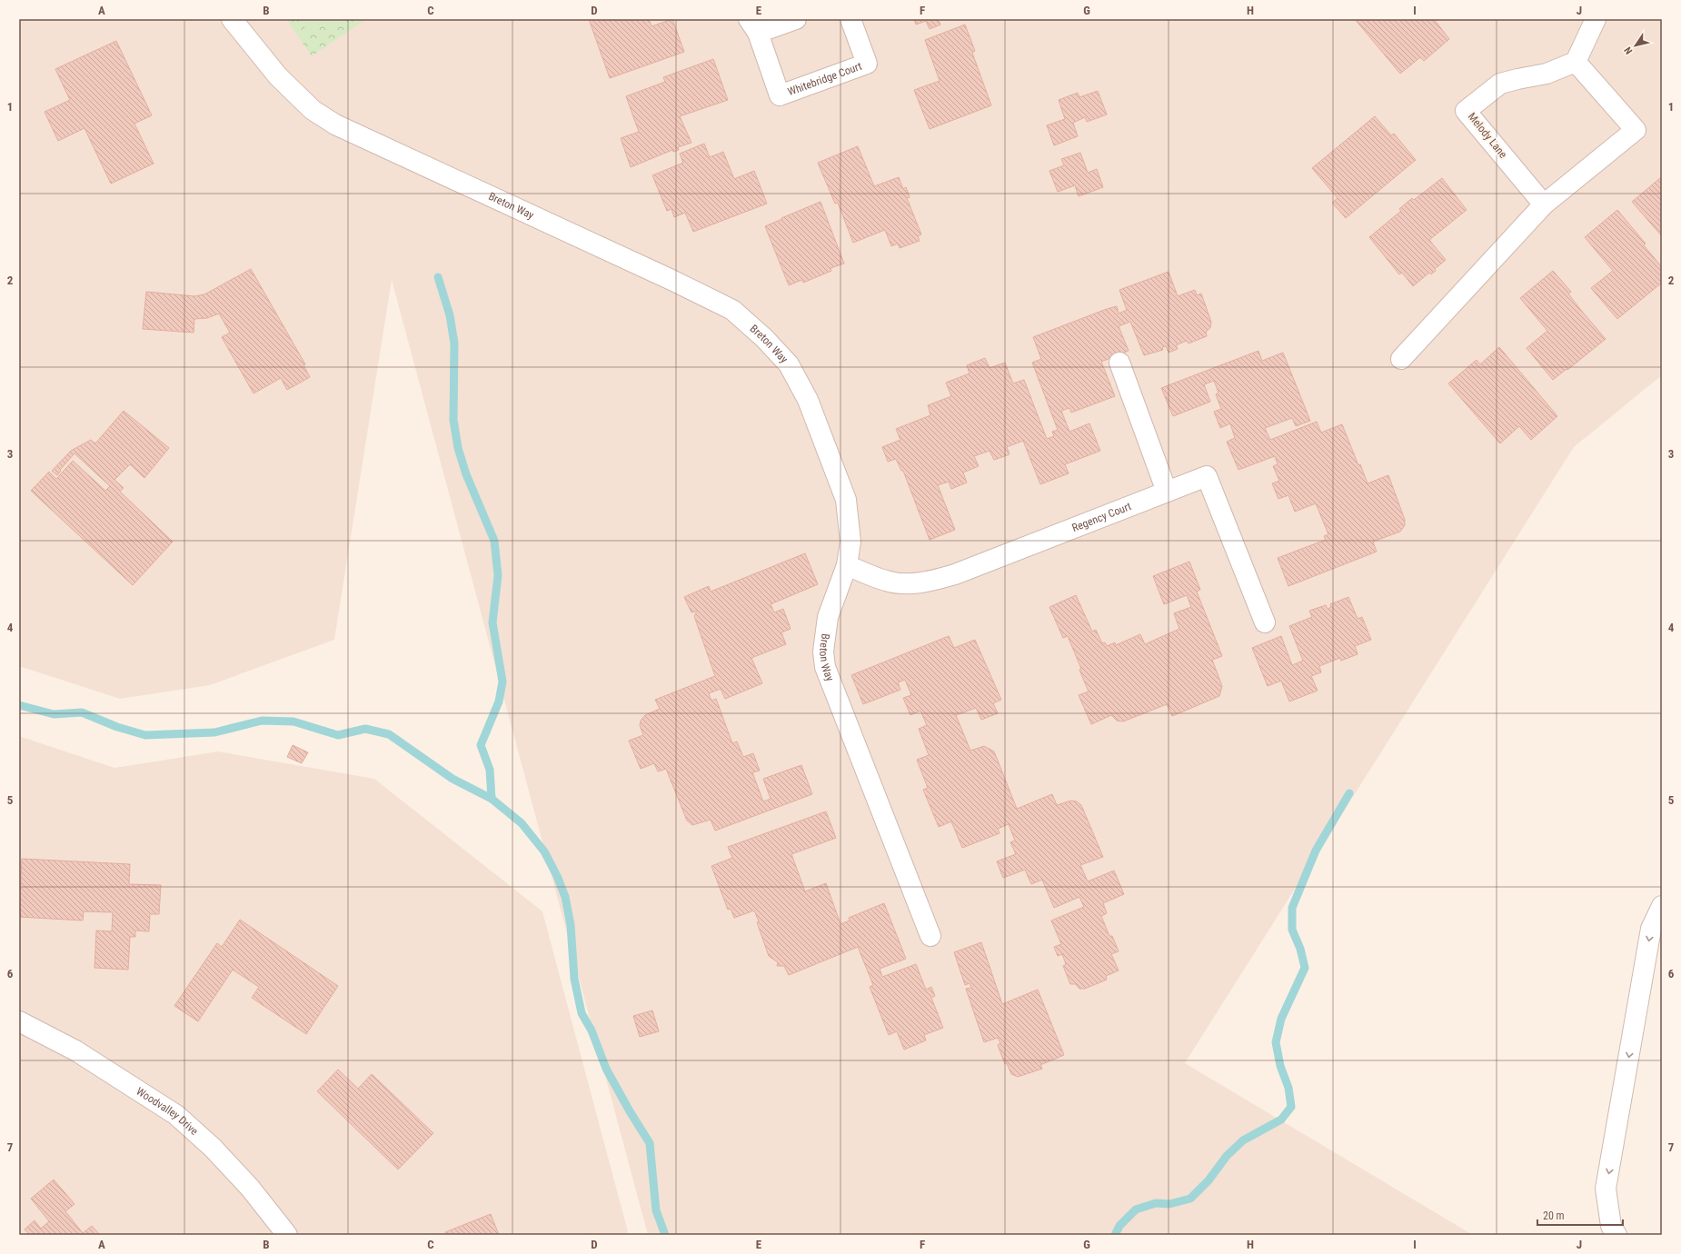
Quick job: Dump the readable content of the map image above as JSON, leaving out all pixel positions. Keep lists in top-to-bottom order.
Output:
{
  "streets": {
    "street": [
      "Whitebridge Court",
      "Melody Lane",
      "Breton Way",
      "Regency Court",
      "Woodvalley Drive"
    ]
  },
  "crossings": [
    ["Breton Way", "Regency Court"]
  ],
  "scale_bar": "20 m",
  "north": "bottom left",
  "grid": {
    "columns": [
      "A",
      "B",
      "C",
      "D",
      "E",
      "F",
      "G",
      "H",
      "I",
      "J"
    ],
    "rows": [
      "1",
      "2",
      "3",
      "4",
      "5",
      "6",
      "7"
    ]
  }
}
